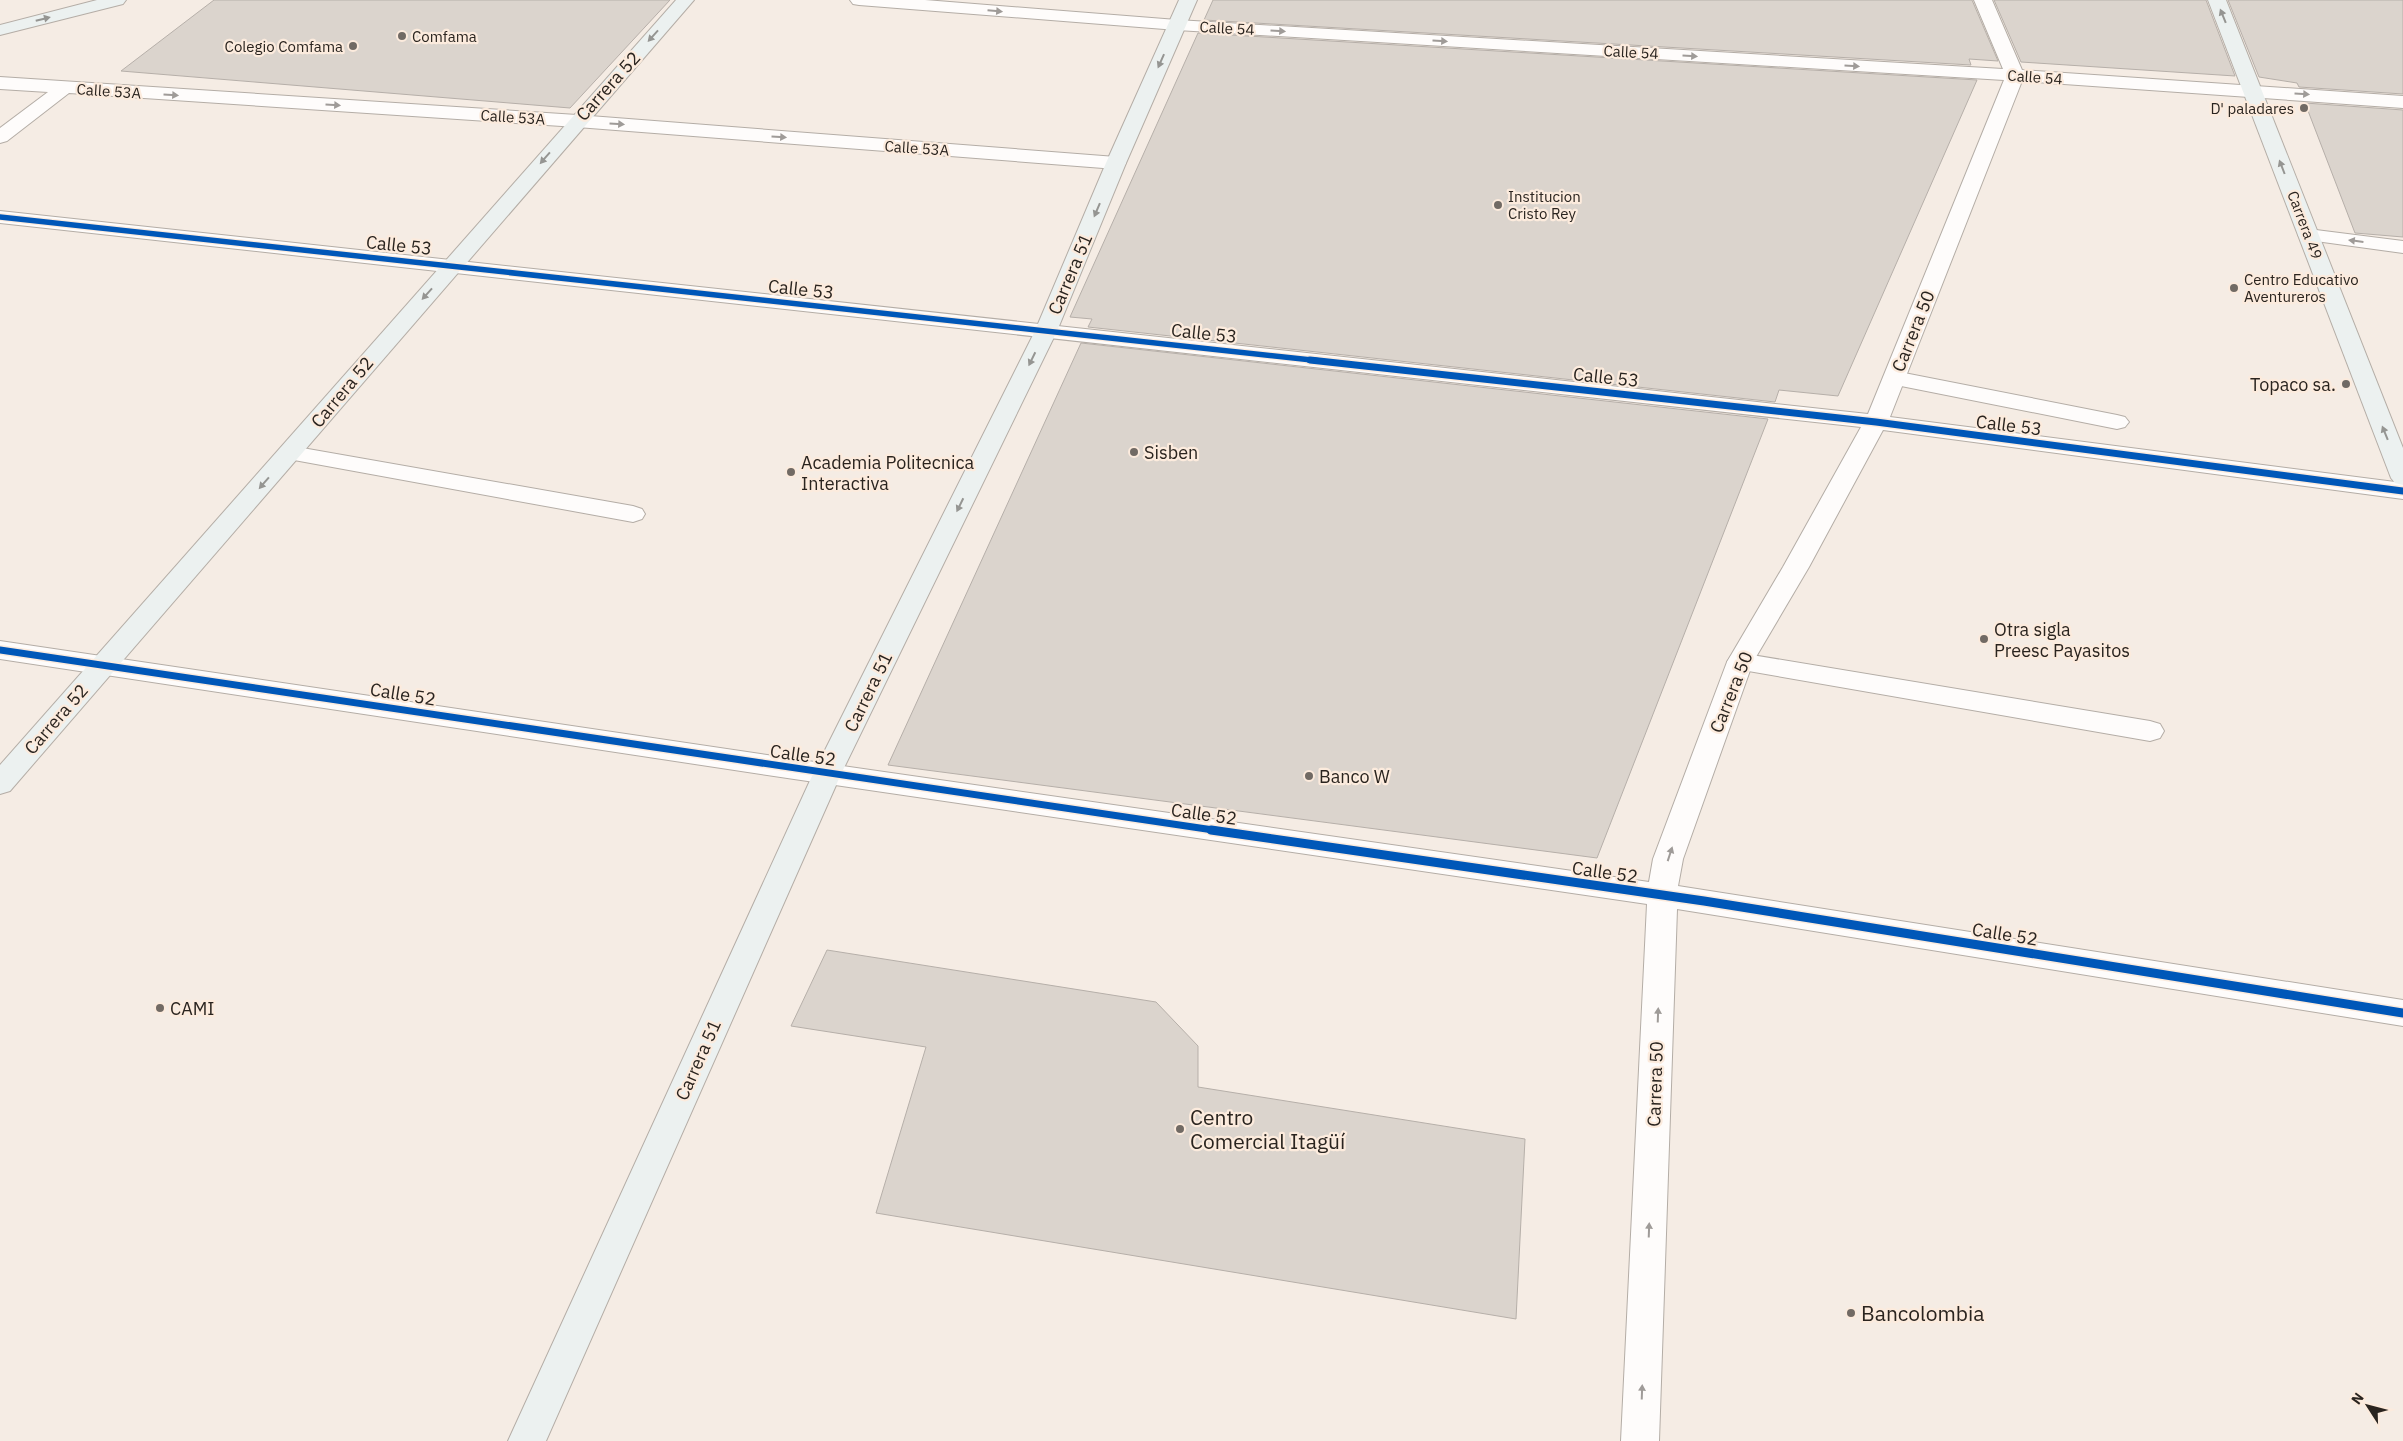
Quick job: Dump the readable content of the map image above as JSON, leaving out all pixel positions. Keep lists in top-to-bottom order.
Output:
{
  "streets": {
    "main road": ["Carrera 52", "Carrera 49", "Carrera 51"],
    "street": [
      "Calle 54",
      "Calle 53A",
      "Calle 53",
      "Carrera 50",
      "Calle 52"
    ]
  },
  "crossings": [
    ["Calle 54", "Carrera 49"],
    ["Calle 54", "Carrera 51"],
    ["Calle 54", "Carrera 50"],
    ["Carrera 52", "Calle 53A"],
    ["Carrera 52", "Calle 53"],
    ["Carrera 52", "Calle 52"],
    ["Calle 53A", "Carrera 51"],
    ["Calle 53", "Carrera 51"],
    ["Calle 53", "Carrera 50"],
    ["Carrera 51", "Calle 52"],
    ["Carrera 50", "Calle 52"]
  ],
  "one_way": [
    "Calle 54",
    "Carrera 52",
    "Calle 53A",
    "Carrera 49",
    "Carrera 51",
    "Carrera 50"
  ],
  "places": [
    "Comfama",
    "Colegio Comfama",
    "D' paladares",
    "Institucion Cristo Rey",
    "Centro Educativo Aventureros",
    "Topaco sa.",
    "Sisben",
    "Academia Politecnica Interactiva",
    "Otra sigla Preesc Payasitos",
    "Banco W",
    "CAMI",
    "Centro Comercial Itagüí",
    "Bancolombia"
  ],
  "north": "top left"
}
